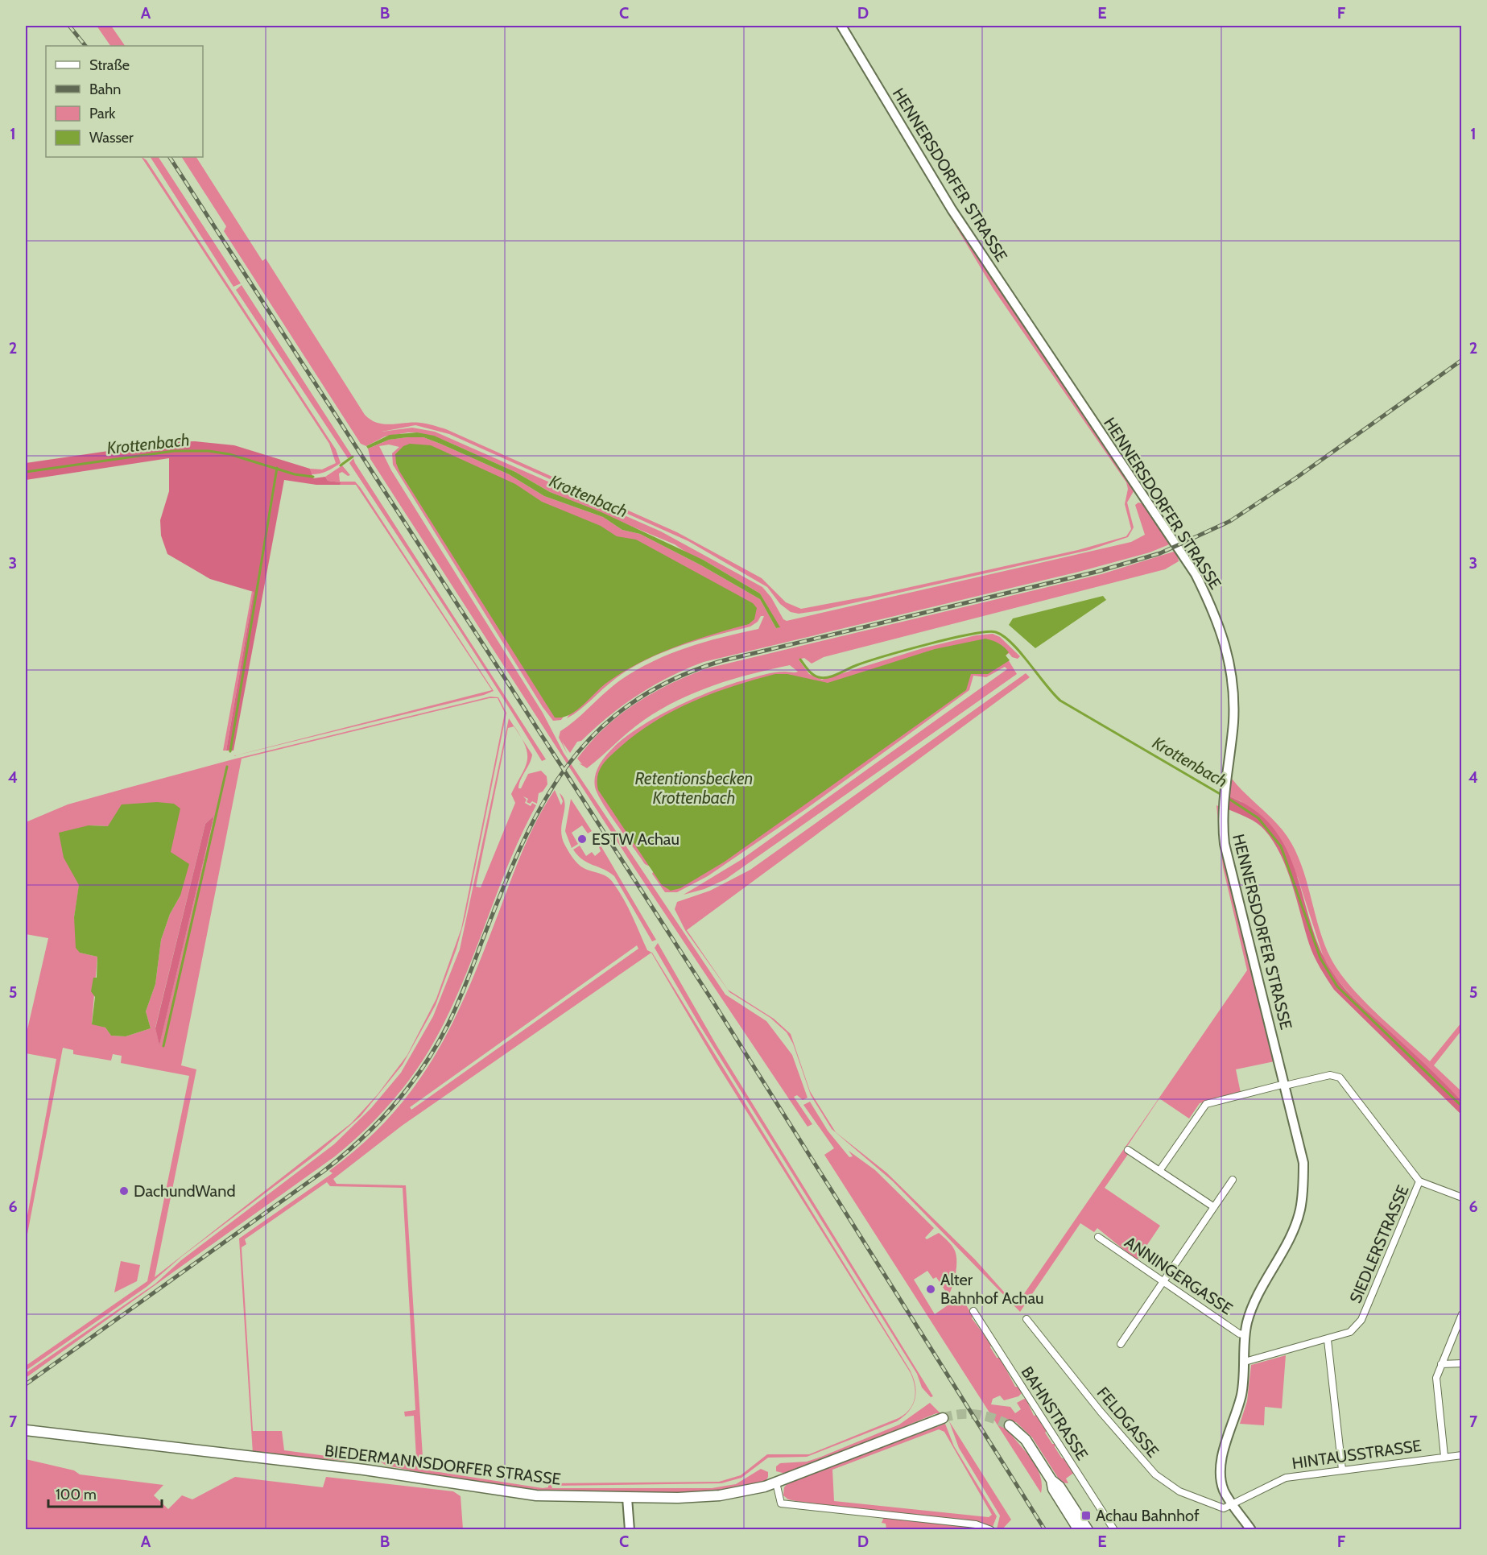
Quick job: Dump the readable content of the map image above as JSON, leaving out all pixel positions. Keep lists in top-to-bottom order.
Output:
{
  "streets": {
    "main road": ["BIEDERMANNSDORFER STRASSE"],
    "street": [
      "HENNERSDORFER STRASSE",
      "SIEDLERSTRASSE",
      "ANNINGERGASSE",
      "BAHNSTRASSE",
      "FELDGASSE",
      "HINTAUSSTRASSE"
    ]
  },
  "crossings": [
    ["HENNERSDORFER STRASSE", "SIEDLERSTRASSE"],
    ["HENNERSDORFER STRASSE", "ANNINGERGASSE"],
    ["HENNERSDORFER STRASSE", "FELDGASSE"],
    ["HENNERSDORFER STRASSE", "HINTAUSSTRASSE"],
    ["FELDGASSE", "HINTAUSSTRASSE"]
  ],
  "water": ["Krottenbach", "Retentionsbecken Krottenbach"],
  "places": {
    "other": ["ESTW Achau", "DachundWand", "Alter Bahnhof Achau"],
    "transit": ["Achau Bahnhof"]
  },
  "legend": [
    "Straße",
    "Bahn",
    "Park",
    "Wasser"
  ],
  "scale_bar": "100 m",
  "grid": {
    "columns": [
      "A",
      "B",
      "C",
      "D",
      "E",
      "F"
    ],
    "rows": [
      "1",
      "2",
      "3",
      "4",
      "5",
      "6",
      "7"
    ]
  }
}
